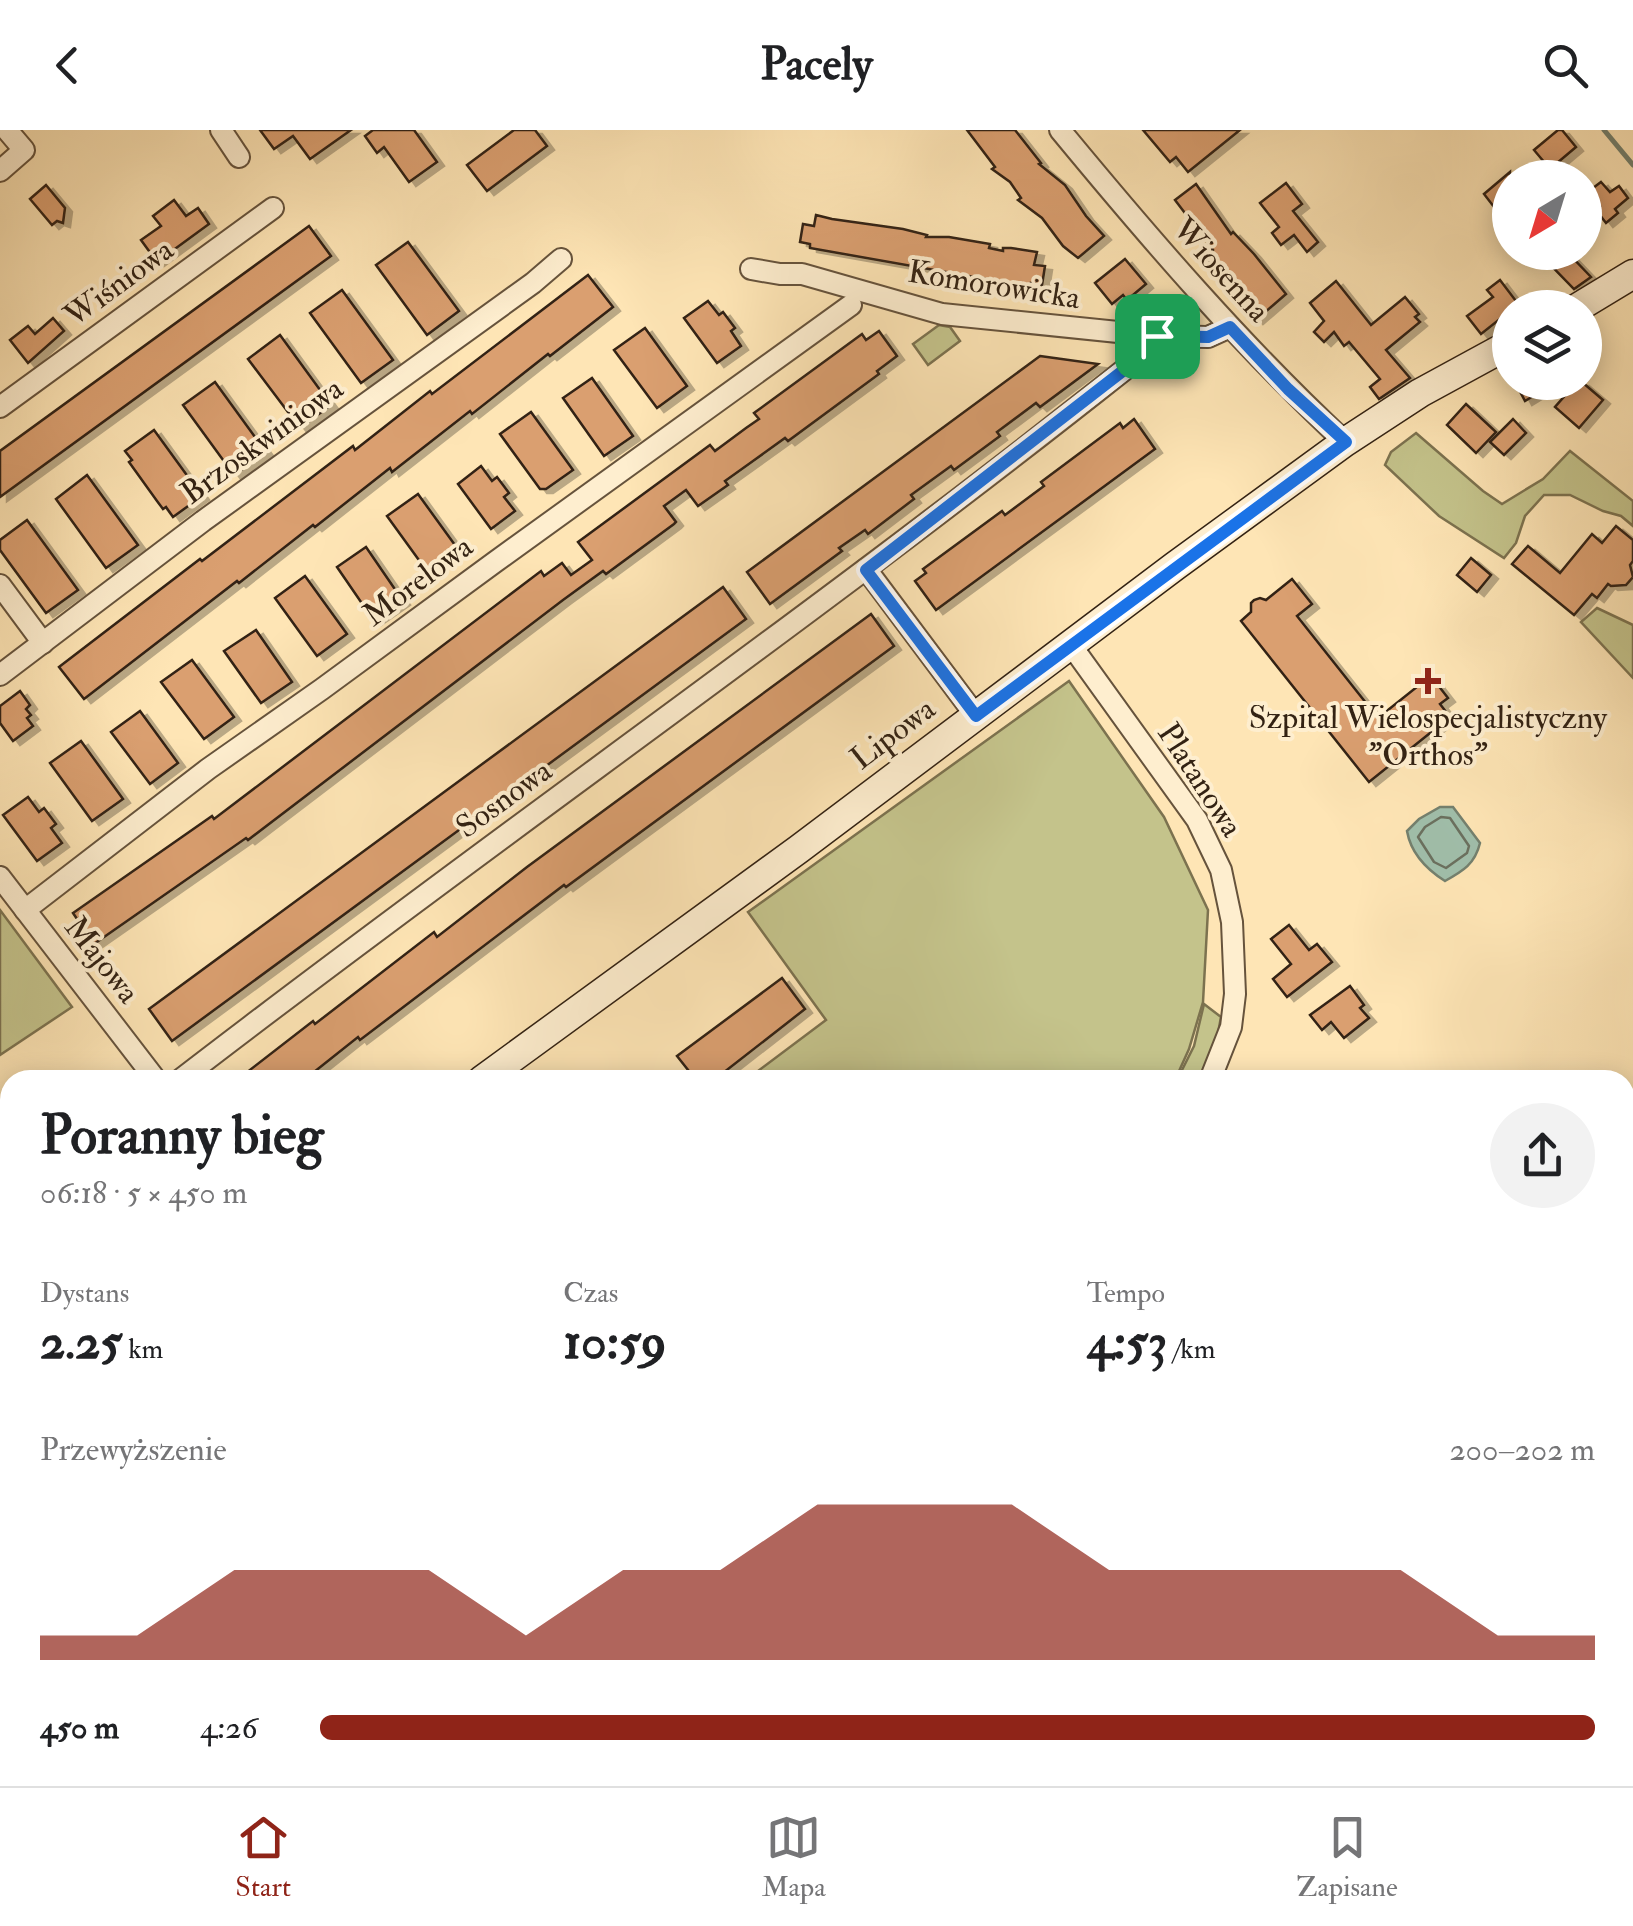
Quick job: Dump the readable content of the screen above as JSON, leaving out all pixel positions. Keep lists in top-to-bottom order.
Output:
{
  "streets": {
    "street": [
      "Wiosenna",
      "Wiśniowa",
      "Komorowicka",
      "Brzoskwiniowa",
      "Morelowa",
      "Lipowa",
      "Platanowa",
      "Sosnowa",
      "Majowa"
    ]
  },
  "crossings": [
    ["Wiosenna", "Komorowicka"],
    ["Wiosenna", "Lipowa"],
    ["Komorowicka", "Sosnowa"],
    ["Morelowa", "Majowa"],
    ["Lipowa", "Platanowa"]
  ],
  "places": {
    "health": ["Szpital Wielospecjalistyczny \"Orthos\""]
  },
  "north": "bottom left",
  "page": {
    "header": "Pacely",
    "heading": ["Poranny bieg", "06:18 · 5 × 450 m"],
    "stats": [
      ["Dystans", "2.25 km"],
      ["Czas", "10:59"],
      ["Tempo", "4:53 /km"]
    ],
    "chart": ["Przewyższenie", "200–202 m"],
    "list": [
      {
        "name": "450 m",
        "note": "4:26"
      }
    ],
    "tabs": ["Start", "Mapa", "Zapisane"]
  }
}
